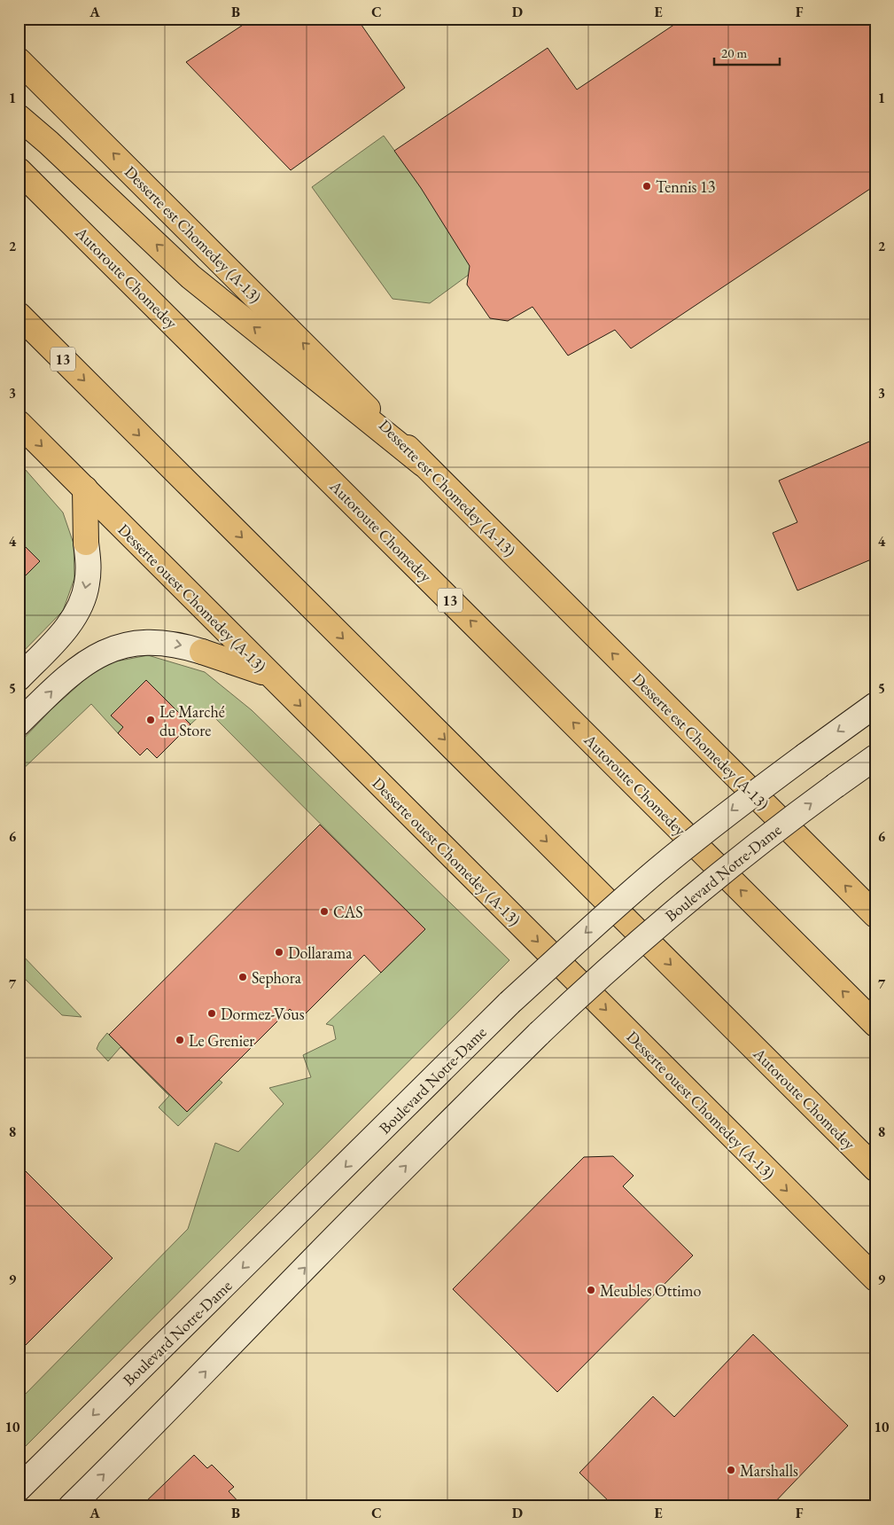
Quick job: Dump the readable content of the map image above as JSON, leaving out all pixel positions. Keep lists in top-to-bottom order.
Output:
{
  "streets": {
    "main road": [
      "Desserte est Chomedey (A-13)",
      "Autoroute Chomedey",
      "13",
      "Desserte ouest Chomedey (A-13)"
    ],
    "street": ["Boulevard Notre-Dame"]
  },
  "one_way": ["Desserte ouest Chomedey (A-13)"],
  "places": [
    "Tennis 13",
    "Le Marché du Store",
    "CAS",
    "Dollarama",
    "Sephora",
    "Dormez-Vous",
    "Le Grenier",
    "Meubles Ottimo",
    "Marshalls"
  ],
  "scale_bar": "20 m",
  "grid": {
    "columns": [
      "A",
      "B",
      "C",
      "D",
      "E",
      "F"
    ],
    "rows": [
      "1",
      "2",
      "3",
      "4",
      "5",
      "6",
      "7",
      "8",
      "9",
      "10"
    ]
  }
}
